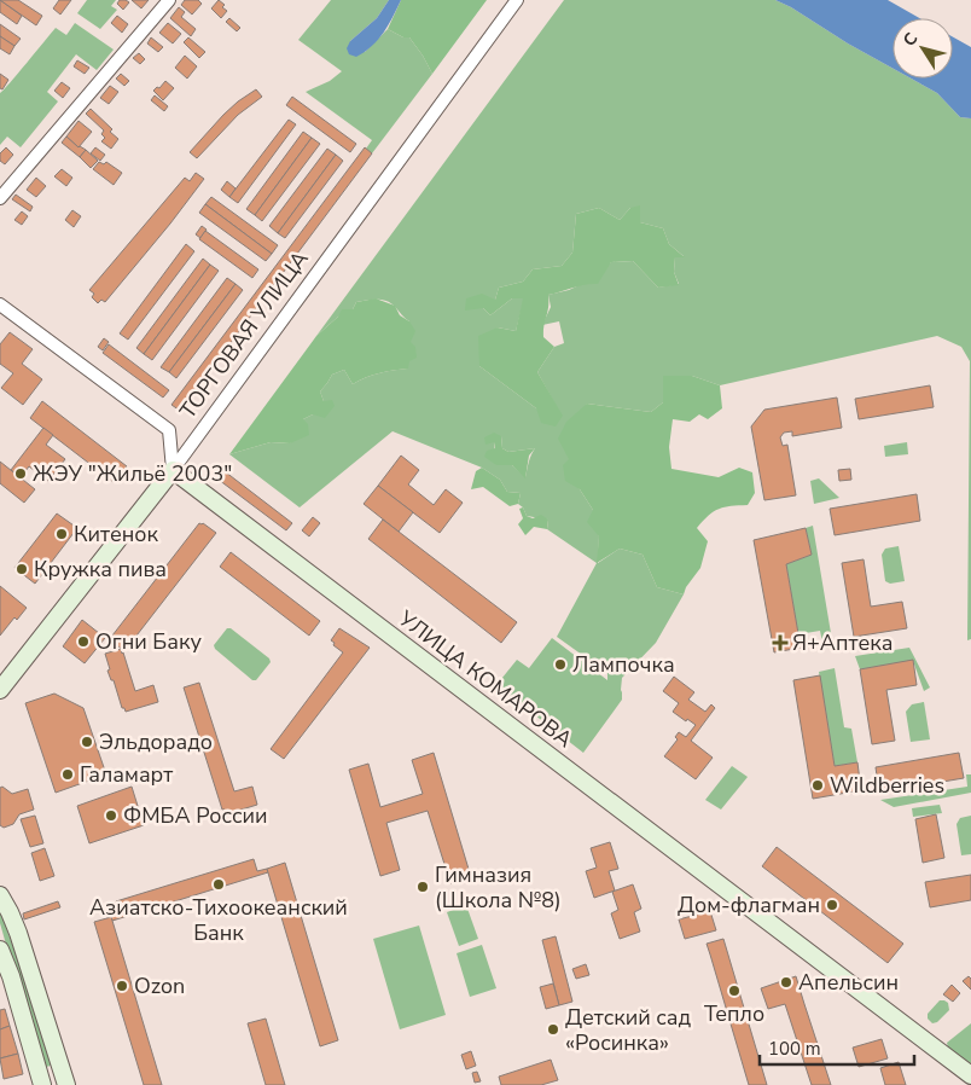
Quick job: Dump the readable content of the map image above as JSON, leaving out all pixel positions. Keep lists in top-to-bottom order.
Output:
{
  "streets": {
    "street": ["ТОРГОВАЯ УЛИЦА", "УЛИЦА КОМАРОВА"]
  },
  "crossings": [
    ["ТОРГОВАЯ УЛИЦА", "УЛИЦА КОМАРОВА"]
  ],
  "places": {
    "other": [
      "ЖЭУ \"Жильё 2003\"",
      "Китенок",
      "Кружка пива",
      "Огни Баку",
      "Лампочка",
      "Эльдорадо",
      "Галамарт",
      "Wildberries",
      "ФМБА России",
      "Азиатско-Тихоокеанский Банк",
      "Гимназия (Школа №8)",
      "Дом-флагман",
      "Апельсин",
      "Ozon",
      "Тепло",
      "Детский сад «Росинка»"
    ],
    "health": ["Я+Аптека"]
  },
  "scale_bar": "100 m",
  "north": "top left"
}
